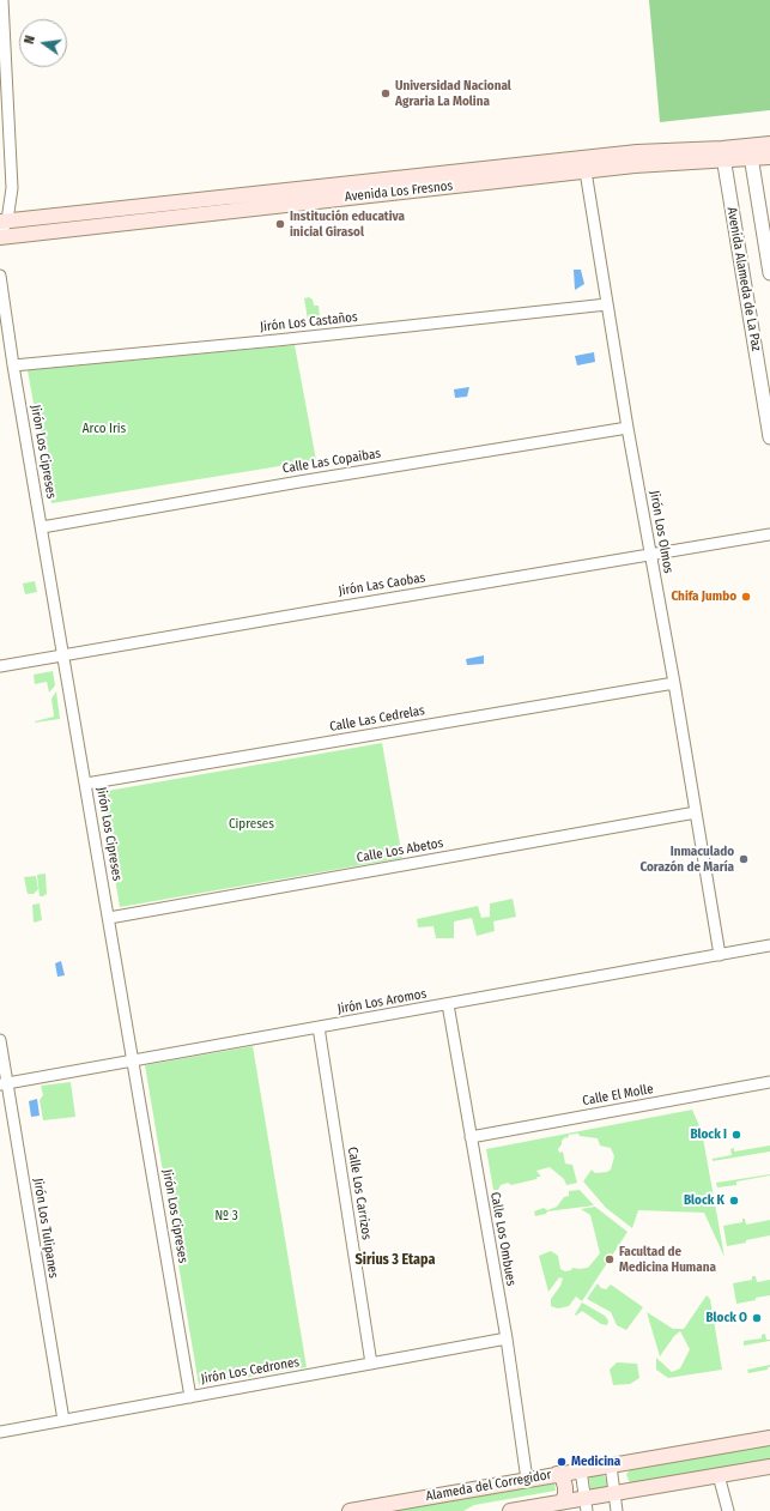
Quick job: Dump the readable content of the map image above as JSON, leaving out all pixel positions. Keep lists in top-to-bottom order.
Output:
{
  "streets": {
    "main road": ["Avenida Los Fresnos", "Alameda del Corregidor"],
    "street": [
      "Avenida Alameda de La Paz",
      "Jirón Los Castaños",
      "Jirón Los Cipreses",
      "Calle Las Copaibas",
      "Jirón Los Olmos",
      "Jirón Las Caobas",
      "Calle Las Cedrelas",
      "Calle Los Abetos",
      "Jirón Los Aromos",
      "Calle El Molle",
      "Calle Los Carrizos",
      "Jirón Los Tulipanes",
      "Calle Los Ombues",
      "Jirón Los Cedrones"
    ]
  },
  "crossings": [
    ["Avenida Los Fresnos", "Avenida Alameda de La Paz"],
    ["Avenida Los Fresnos", "Jirón Los Olmos"],
    ["Jirón Los Castaños", "Jirón Los Cipreses"],
    ["Jirón Los Castaños", "Jirón Los Olmos"],
    ["Jirón Los Cipreses", "Calle Las Copaibas"],
    ["Jirón Los Cipreses", "Jirón Las Caobas"],
    ["Jirón Los Cipreses", "Calle Las Cedrelas"],
    ["Jirón Los Cipreses", "Calle Los Abetos"],
    ["Jirón Los Cipreses", "Jirón Los Aromos"],
    ["Jirón Los Cipreses", "Jirón Los Cedrones"],
    ["Calle Las Copaibas", "Jirón Los Olmos"],
    ["Jirón Los Olmos", "Jirón Las Caobas"],
    ["Jirón Los Olmos", "Calle Las Cedrelas"],
    ["Jirón Los Olmos", "Calle Los Abetos"],
    ["Jirón Los Olmos", "Jirón Los Aromos"],
    ["Jirón Los Aromos", "Calle Los Carrizos"],
    ["Jirón Los Aromos", "Jirón Los Tulipanes"],
    ["Jirón Los Aromos", "Calle Los Ombues"],
    ["Calle El Molle", "Calle Los Ombues"],
    ["Calle Los Carrizos", "Jirón Los Cedrones"],
    ["Jirón Los Tulipanes", "Jirón Los Cedrones"],
    ["Calle Los Ombues", "Jirón Los Cedrones"],
    ["Calle Los Ombues", "Alameda del Corregidor"]
  ],
  "districts": ["Sirius 3 Etapa"],
  "parks": ["Arco Iris", "Cipreses", "Nº 3"],
  "places": [
    "Universidad Nacional Agraria La Molina",
    "Institución educativa inicial Girasol",
    "Chifa Jumbo",
    "Inmaculado Corazón de María",
    "Block I",
    "Block K",
    "Facultad de Medicina Humana",
    "Block O",
    "Medicina"
  ],
  "north": "left"
}
